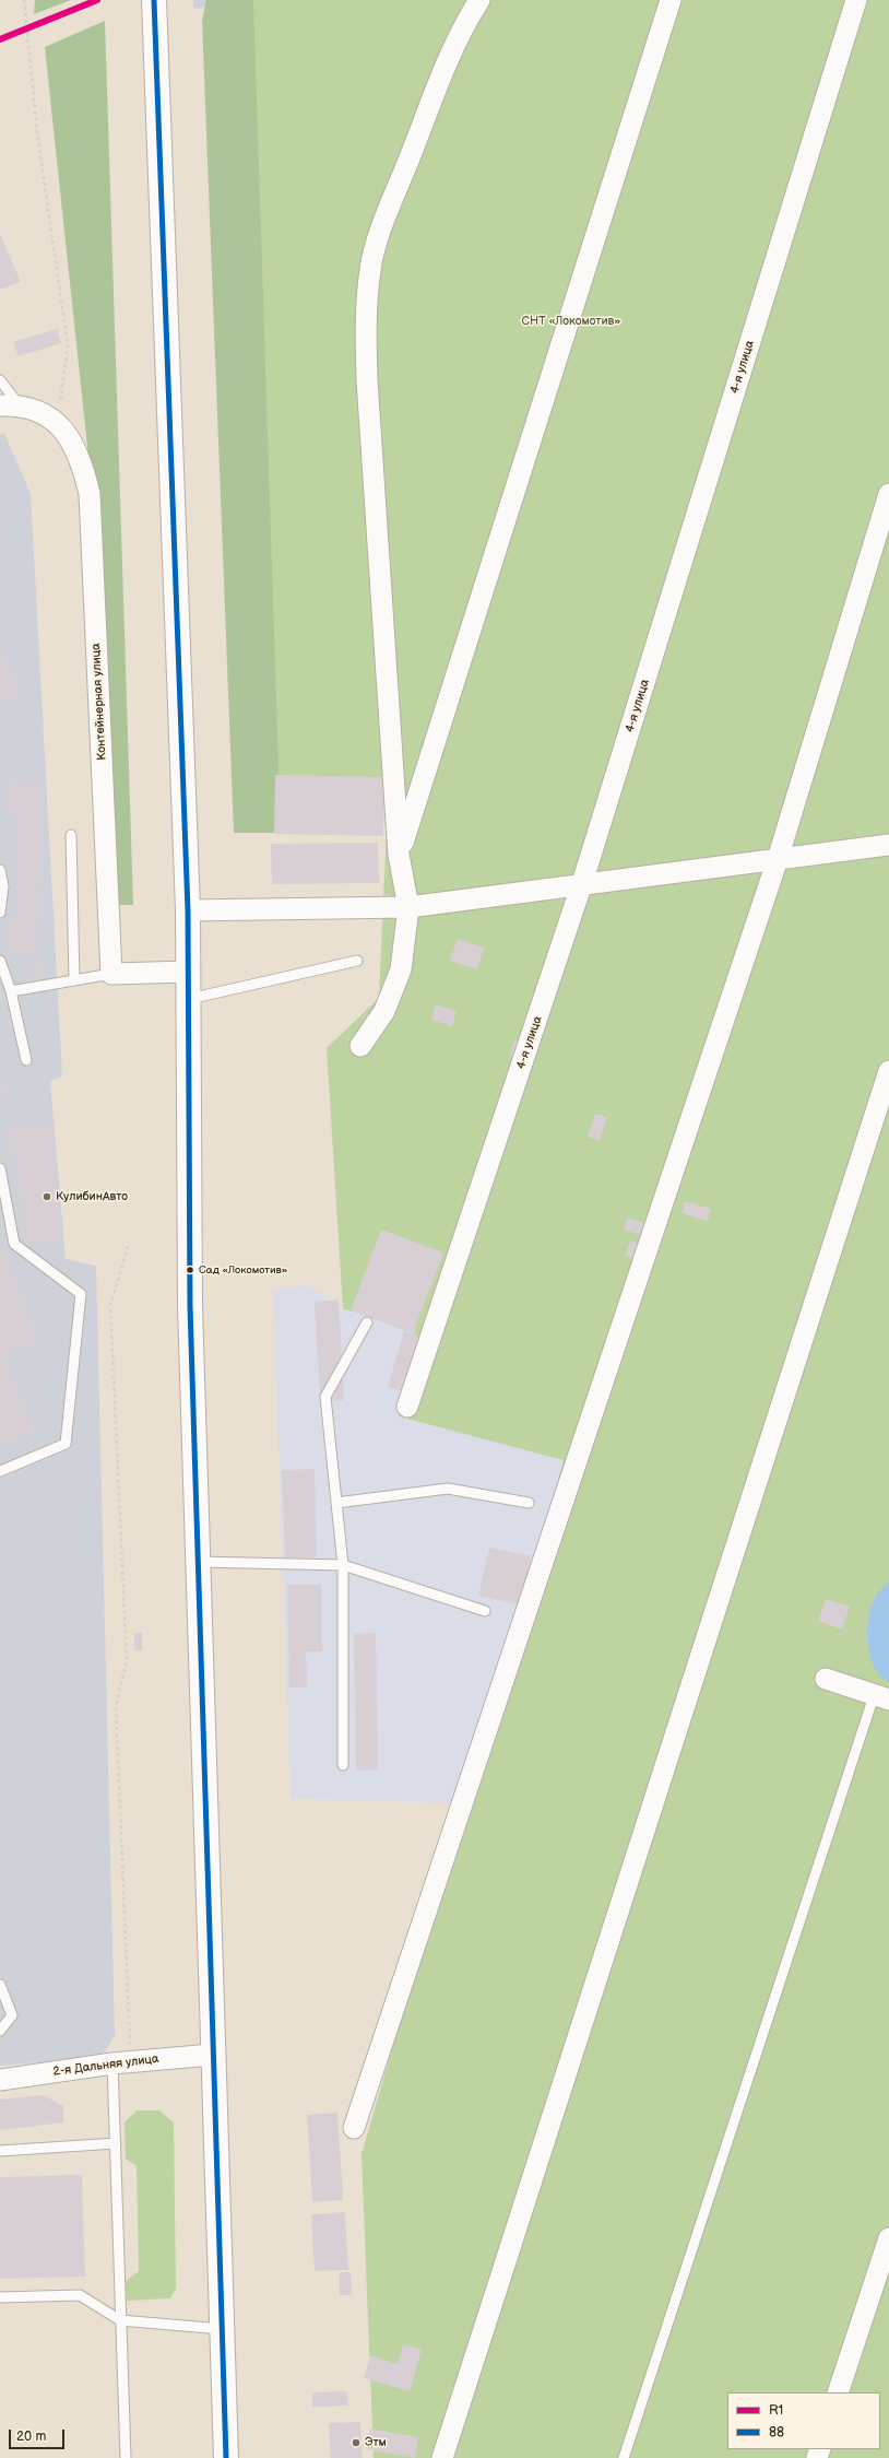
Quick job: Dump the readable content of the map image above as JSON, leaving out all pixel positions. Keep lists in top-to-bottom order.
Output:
{
  "streets": {
    "street": ["4-я улица", "Контейнерная улица", "2-я Дальняя улица"]
  },
  "parks": ["СНТ «Локомотив»"],
  "places": ["КулибинАвто", "Сад «Локомотив»", "Этм"],
  "lines": ["transit line R1", "transit line 88"],
  "legend": ["R1", "88"],
  "scale_bar": "20 m"
}
